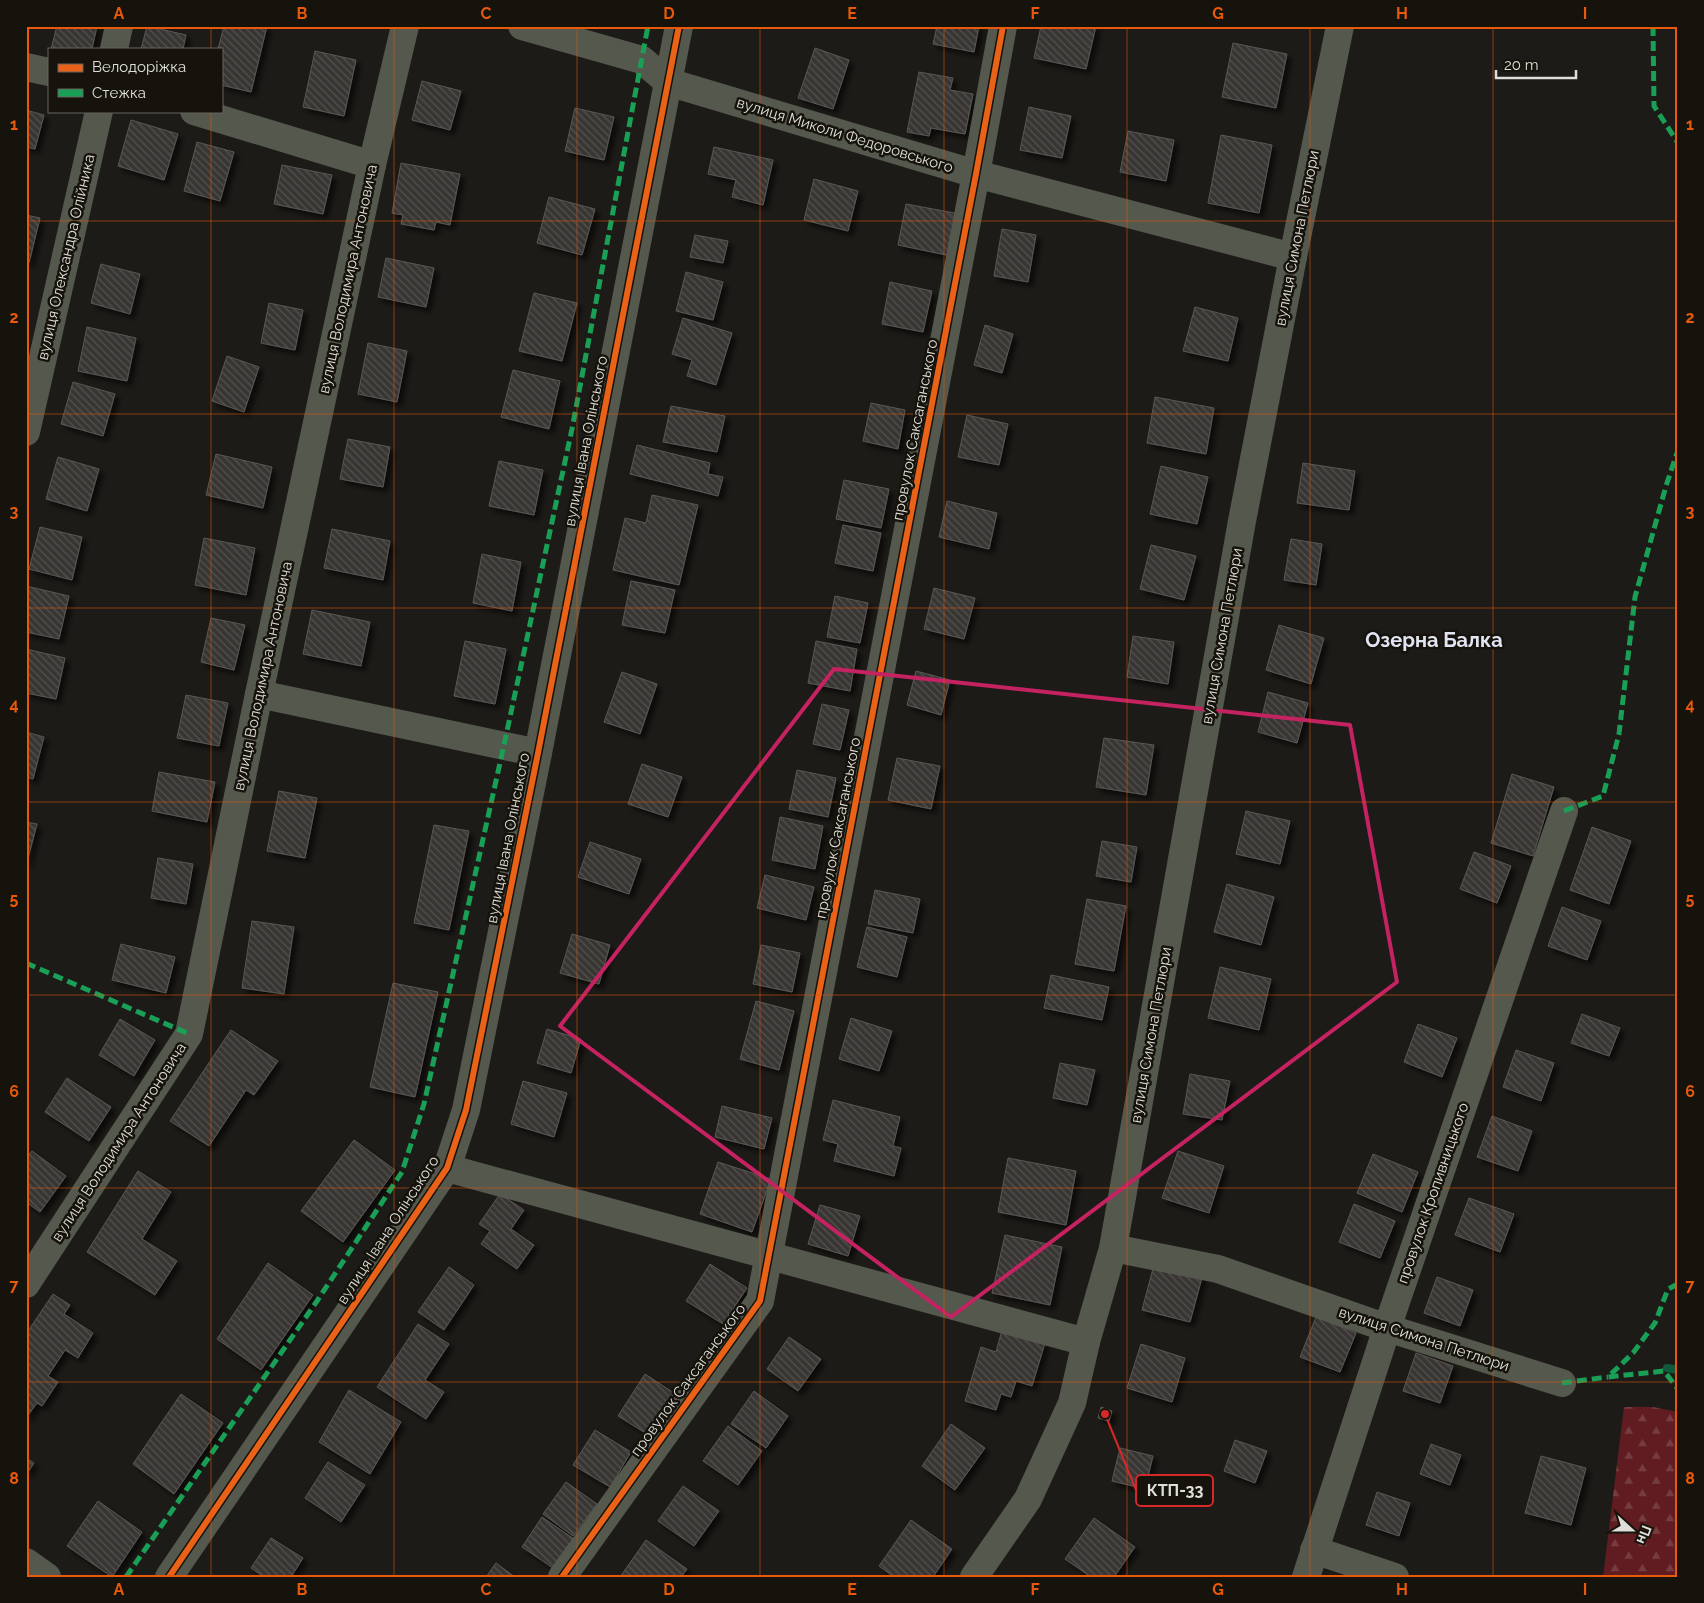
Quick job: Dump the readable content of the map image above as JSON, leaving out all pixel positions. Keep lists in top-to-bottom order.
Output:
{
  "streets": {
    "street": [
      "вулиця Миколи Федоровського",
      "вулиця Симона Петлюри",
      "вулиця Олександра Олійника",
      "вулиця Володимира Антоновича",
      "провулок Саксаганського",
      "вулиця Івана Олінського",
      "провулок Кропивницького"
    ]
  },
  "crossings": [
    ["вулиця Миколи Федоровського", "вулиця Симона Петлюри"],
    ["вулиця Миколи Федоровського", "провулок Саксаганського"],
    ["вулиця Миколи Федоровського", "вулиця Івана Олінського"],
    ["вулиця Симона Петлюри", "провулок Кропивницького"]
  ],
  "districts": ["Озерна Балка"],
  "places": ["КТП-33"],
  "legend": ["Велодоріжка", "Стежка"],
  "scale_bar": "20 m",
  "north": "right",
  "grid": {
    "columns": [
      "A",
      "B",
      "C",
      "D",
      "E",
      "F",
      "G",
      "H",
      "I"
    ],
    "rows": [
      "1",
      "2",
      "3",
      "4",
      "5",
      "6",
      "7",
      "8"
    ]
  }
}
